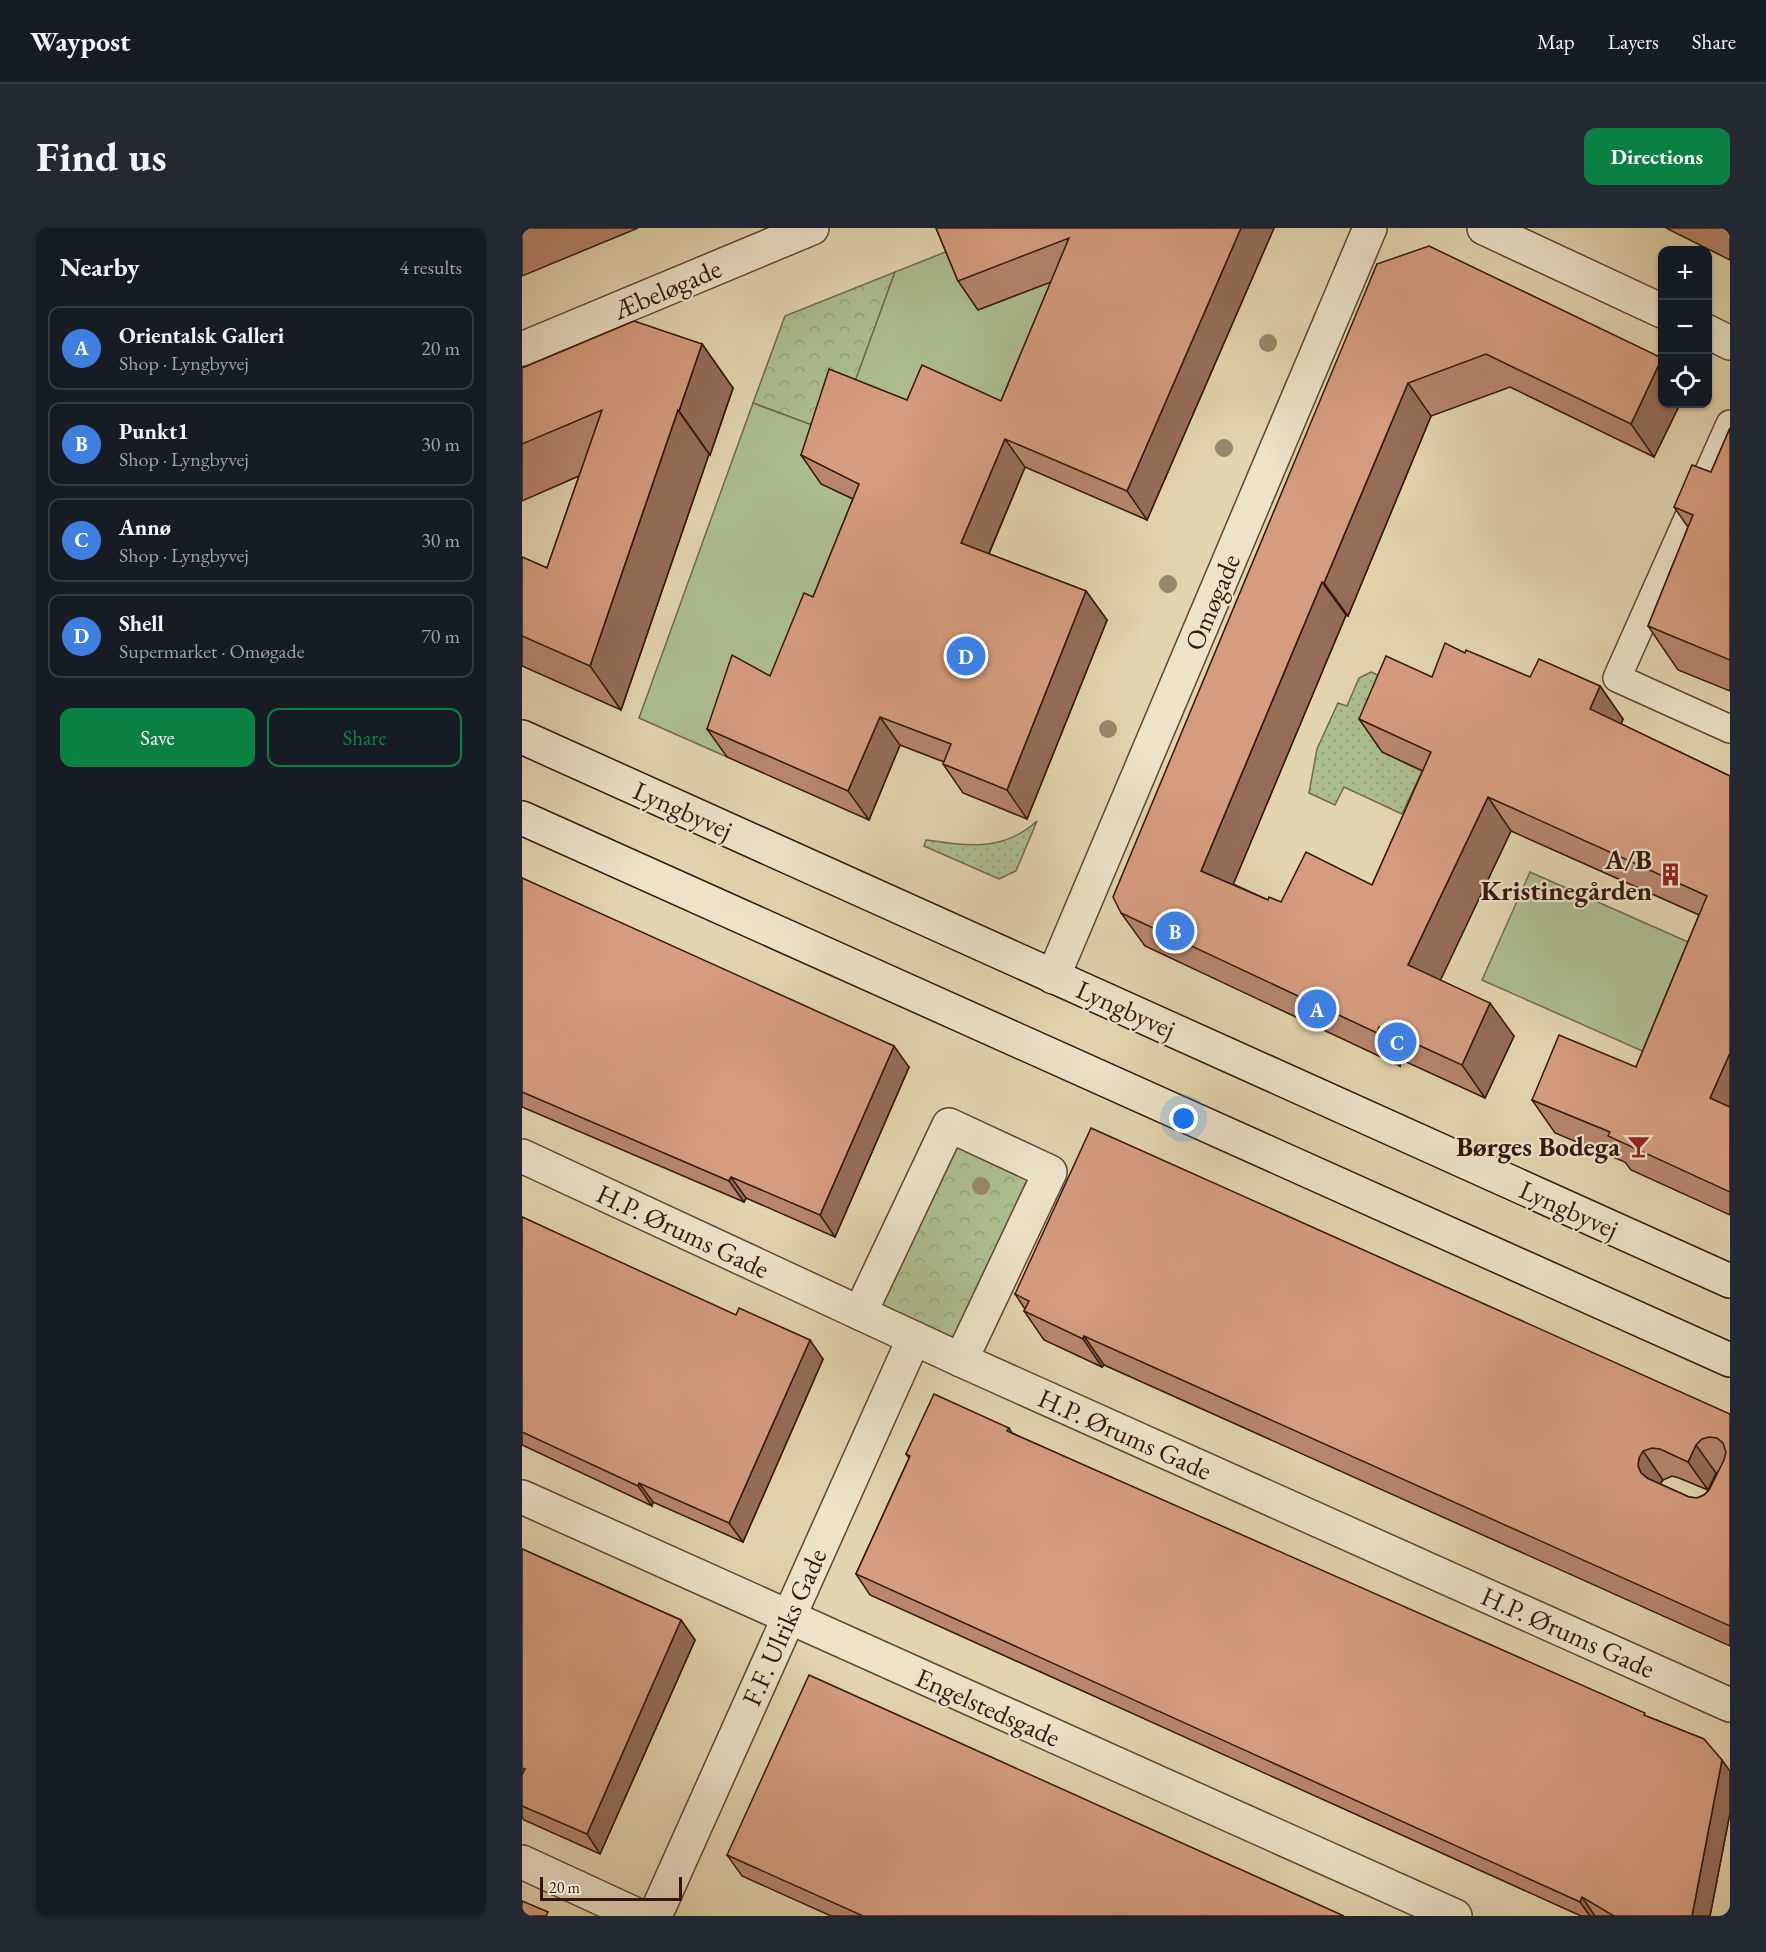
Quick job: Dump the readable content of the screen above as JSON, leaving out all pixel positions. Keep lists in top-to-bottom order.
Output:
{
  "streets": {
    "street": [
      "Æbeløgade",
      "Omøgade",
      "Lyngbyvej",
      "H.P. Ørums Gade",
      "F.F. Ulriks Gade",
      "Engelstedsgade"
    ]
  },
  "crossings": [
    ["Omøgade", "Lyngbyvej"],
    ["H.P. Ørums Gade", "F.F. Ulriks Gade"],
    ["F.F. Ulriks Gade", "Engelstedsgade"]
  ],
  "places": {
    "building": ["A/B Kristinegården"],
    "bar": ["Børges Bodega"]
  },
  "scale_bar": "20 m",
  "page": {
    "header": "Waypost",
    "nav": ["Map", "Layers", "Share"],
    "buttons": [
      "Directions",
      ["Save", "Share"]
    ],
    "title": "Find us",
    "heading": ["Nearby", "4 results"],
    "map_buttons": ["+", "−"],
    "list": [
      {
        "mark": "A",
        "name": "Orientalsk Galleri",
        "note": "Shop · Lyngbyvej",
        "value": "20 m"
      },
      {
        "mark": "B",
        "name": "Punkt1",
        "note": "Shop · Lyngbyvej",
        "value": "30 m"
      },
      {
        "mark": "C",
        "name": "Annø",
        "note": "Shop · Lyngbyvej",
        "value": "30 m"
      },
      {
        "mark": "D",
        "name": "Shell",
        "note": "Supermarket · Omøgade",
        "value": "70 m"
      }
    ],
    "pins": [
      "D",
      "B",
      "A",
      "C"
    ],
    "scale": "20 m"
  }
}
